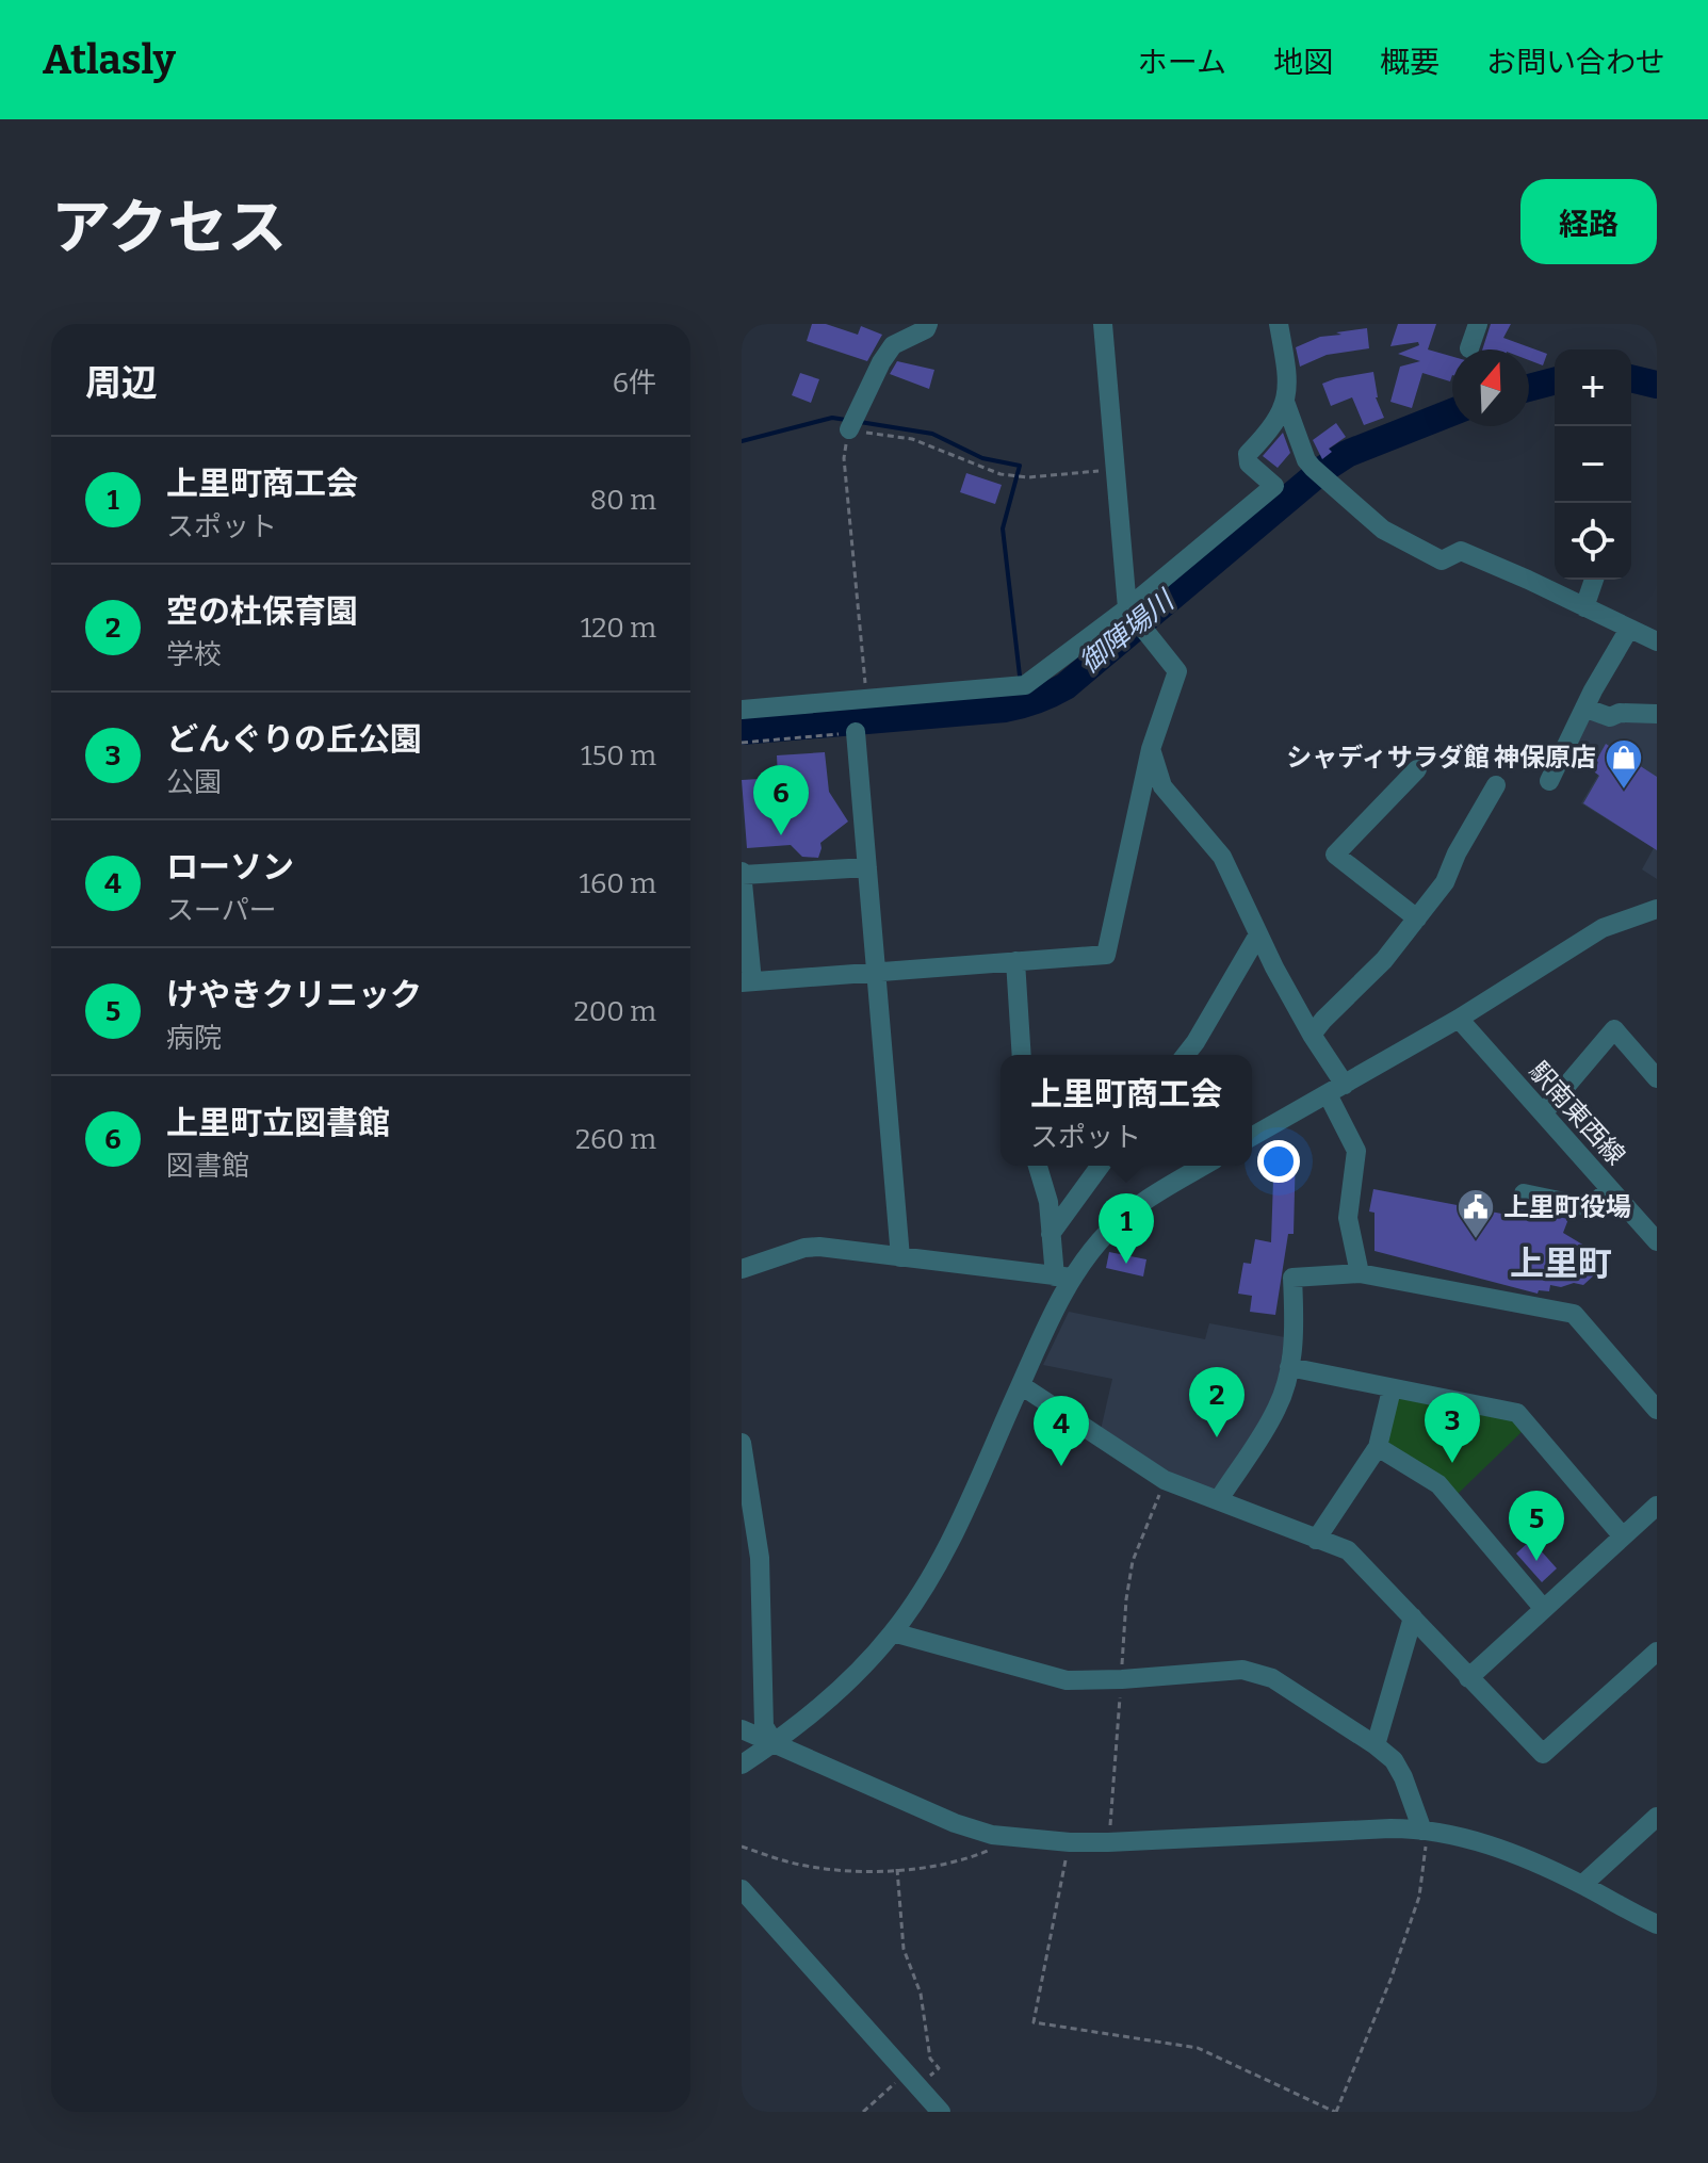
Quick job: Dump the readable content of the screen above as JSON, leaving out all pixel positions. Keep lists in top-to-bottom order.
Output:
{
  "streets": {
    "street": ["駅南東西線"]
  },
  "districts": ["上里町"],
  "water": ["御陣場川"],
  "places": {
    "shop": ["シャディサラダ館 神保原店"],
    "public building": ["上里町役場"]
  },
  "north": "top",
  "page": {
    "header": "Atlasly",
    "nav": [
      "ホーム",
      "地図",
      "概要",
      "お問い合わせ"
    ],
    "title": "アクセス",
    "buttons": "経路",
    "heading": ["周辺", "6件"],
    "map_buttons": ["+", "−"],
    "list": [
      {
        "mark": "1",
        "name": "上里町商工会",
        "note": "スポット",
        "value": "80 m"
      },
      {
        "mark": "2",
        "name": "空の杜保育園",
        "note": "学校",
        "value": "120 m"
      },
      {
        "mark": "3",
        "name": "どんぐりの丘公園",
        "note": "公園",
        "value": "150 m"
      },
      {
        "mark": "4",
        "name": "ローソン",
        "note": "スーパー",
        "value": "160 m"
      },
      {
        "mark": "5",
        "name": "けやきクリニック",
        "note": "病院",
        "value": "200 m"
      },
      {
        "mark": "6",
        "name": "上里町立図書館",
        "note": "図書館",
        "value": "260 m"
      }
    ],
    "pins": [
      "6",
      "1",
      "2",
      "3",
      "4",
      "5"
    ],
    "popup": ["上里町商工会", "スポット"]
  }
}
